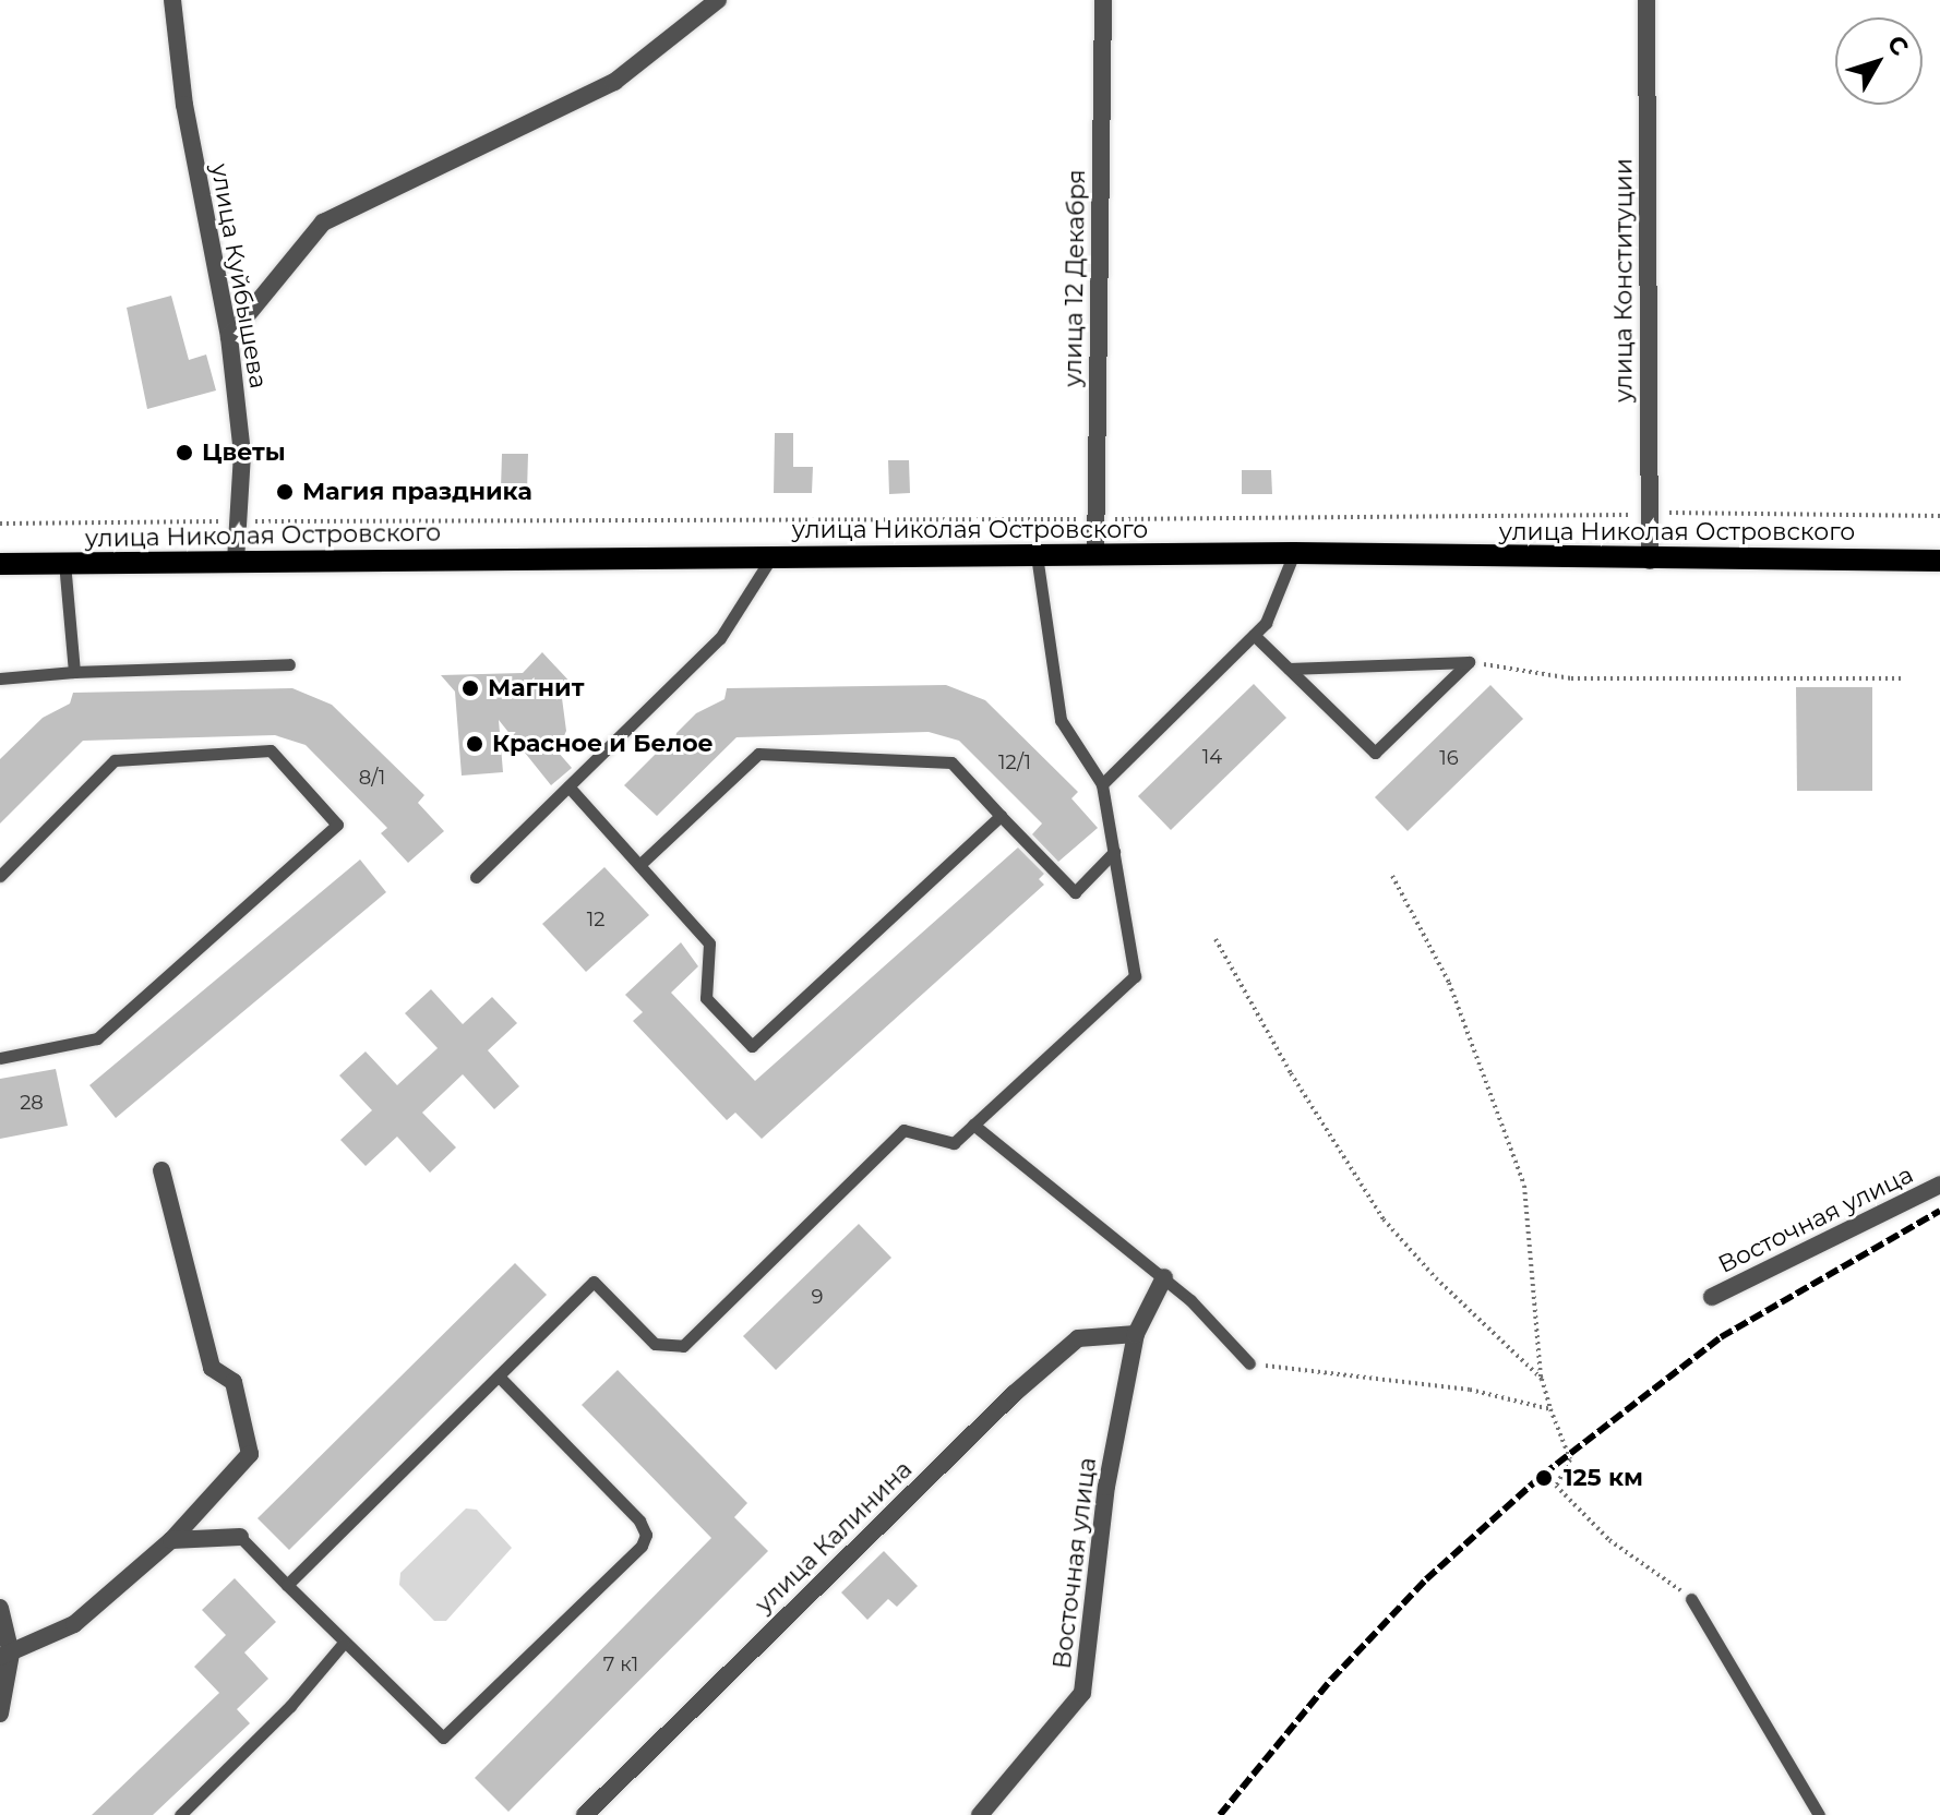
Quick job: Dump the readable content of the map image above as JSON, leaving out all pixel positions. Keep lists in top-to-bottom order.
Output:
{
  "streets": {
    "main road": ["улица Николая Островского"],
    "street": [
      "улица Куйбышева",
      "улица 12 Декабря",
      "улица Конституции",
      "Восточная улица",
      "улица Калинина"
    ]
  },
  "crossings": [
    ["улица Куйбышева", "улица Николая Островского"],
    ["улица 12 Декабря", "улица Николая Островского"],
    ["улица Конституции", "улица Николая Островского"],
    ["Восточная улица", "улица Калинина"]
  ],
  "places": [
    "Цветы",
    "Магия праздника",
    "Магнит",
    "Красное и Белое",
    "125 км"
  ],
  "house_numbers": [
    "14",
    "16",
    "12/1",
    "8/1",
    "12",
    "28",
    "9",
    "7 к1"
  ],
  "north": "top right"
}
